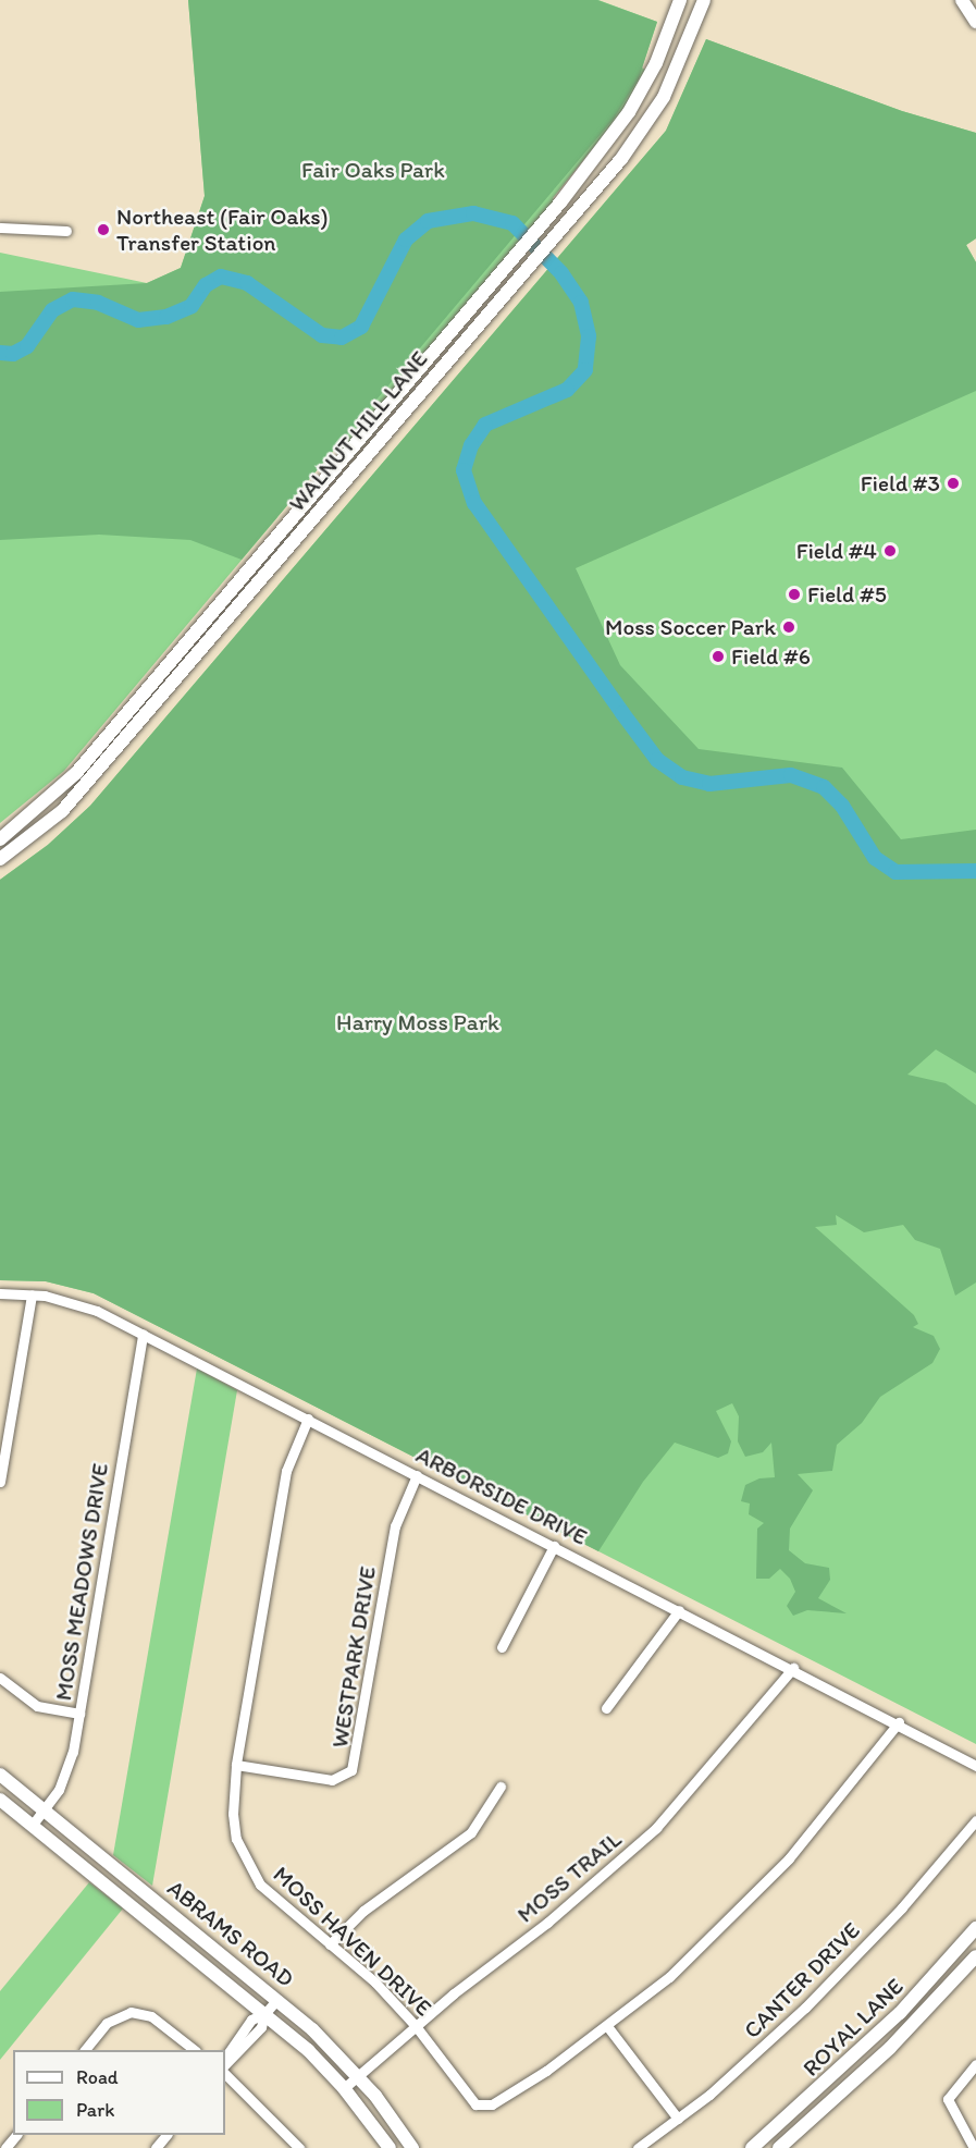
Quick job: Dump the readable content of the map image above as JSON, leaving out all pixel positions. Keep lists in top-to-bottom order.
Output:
{
  "streets": {
    "main road": ["WALNUT HILL LANE", "ABRAMS ROAD", "ROYAL LANE"],
    "street": [
      "ARBORSIDE DRIVE",
      "MOSS MEADOWS DRIVE",
      "WESTPARK DRIVE",
      "MOSS TRAIL",
      "MOSS HAVEN DRIVE",
      "CANTER DRIVE"
    ]
  },
  "crossings": [
    ["ARBORSIDE DRIVE", "MOSS MEADOWS DRIVE"],
    ["ARBORSIDE DRIVE", "WESTPARK DRIVE"],
    ["ARBORSIDE DRIVE", "MOSS TRAIL"],
    ["ARBORSIDE DRIVE", "MOSS HAVEN DRIVE"],
    ["MOSS MEADOWS DRIVE", "ABRAMS ROAD"],
    ["WESTPARK DRIVE", "MOSS HAVEN DRIVE"],
    ["MOSS TRAIL", "ABRAMS ROAD"],
    ["MOSS TRAIL", "MOSS HAVEN DRIVE"]
  ],
  "parks": ["Fair Oaks Park", "Harry Moss Park"],
  "places": [
    "Northeast (Fair Oaks) Transfer Station",
    "Field #3",
    "Field #4",
    "Field #5",
    "Moss Soccer Park",
    "Field #6"
  ],
  "legend": ["Road", "Park"]
}
